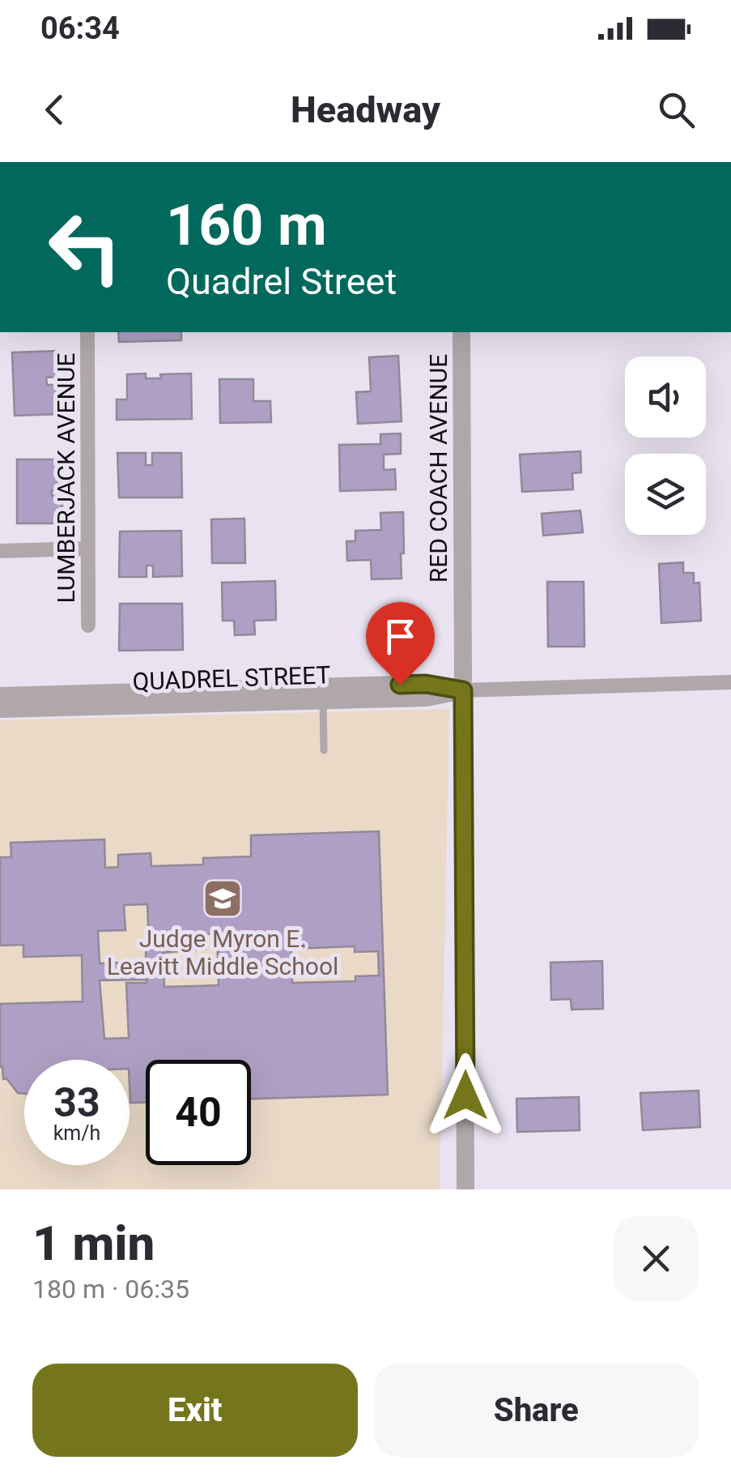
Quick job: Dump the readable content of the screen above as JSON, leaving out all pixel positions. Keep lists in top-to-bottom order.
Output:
{
  "streets": {
    "street": ["RED COACH AVENUE", "LUMBERJACK AVENUE", "QUADREL STREET"]
  },
  "crossings": [
    ["RED COACH AVENUE", "QUADREL STREET"]
  ],
  "places": {
    "school or university": ["Judge Myron E. Leavitt Middle School"]
  },
  "page": {
    "status": "06:34",
    "header": "Headway",
    "turn": ["160 m", "Quadrel Street"],
    "speed": "33 km/h",
    "limit": "40",
    "heading": ["1 min", "180 m · 06:35"],
    "buttons": ["Exit", "Share"]
  }
}
